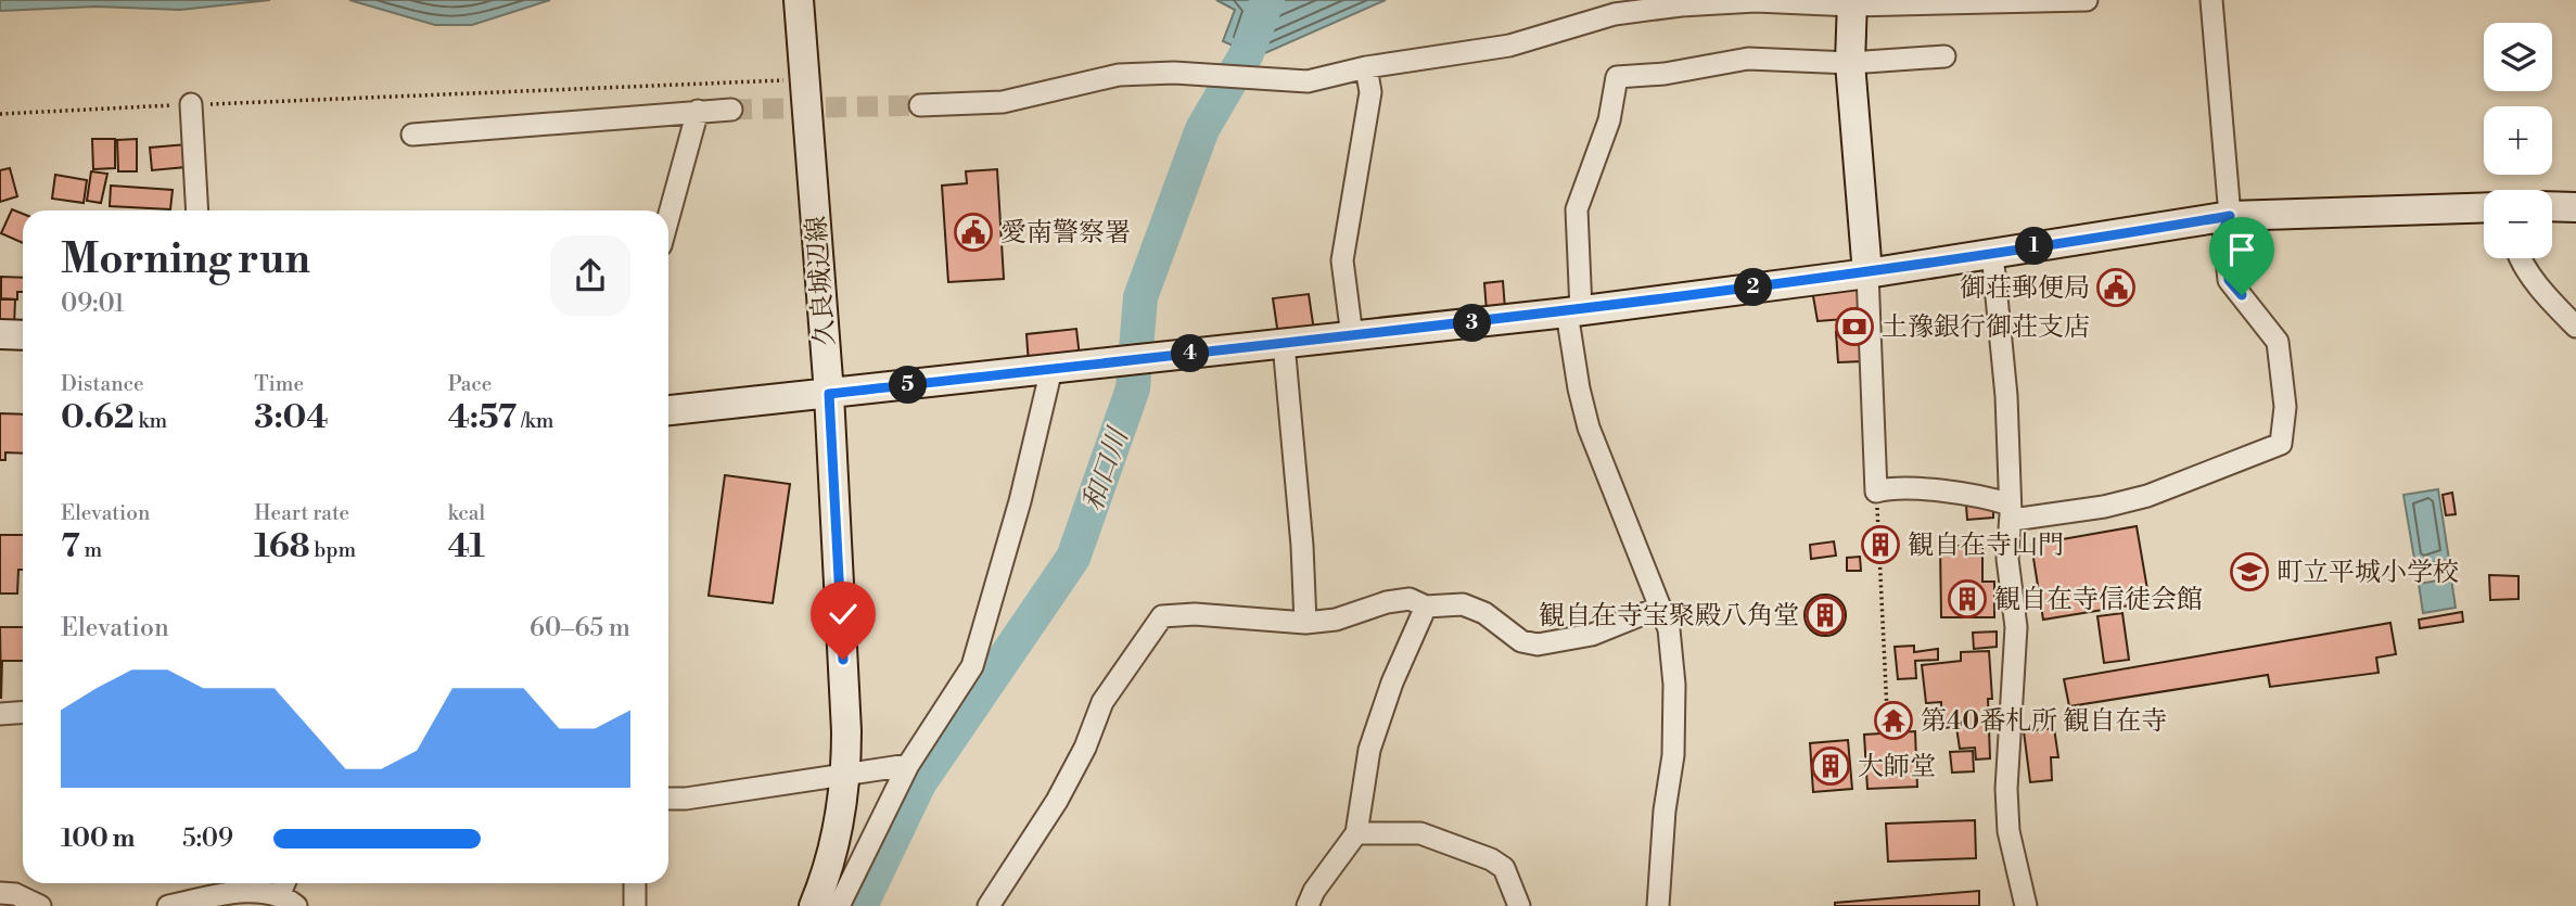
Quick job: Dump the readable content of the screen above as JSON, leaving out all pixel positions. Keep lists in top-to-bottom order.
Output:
{
  "streets": {
    "street": ["久良城辺線"]
  },
  "water": ["和口川"],
  "places": {
    "public building": ["愛南警察署", "御荘郵便局"],
    "bank": ["土豫銀行御荘支店"],
    "building": [
      "観自在寺山門",
      "観自在寺信徒会館",
      "観自在寺宝聚殿八角堂",
      "大師堂"
    ],
    "school or university": ["町立平城小学校"],
    "temple": ["第40番札所 観自在寺"]
  },
  "page": {
    "map_buttons": ["+", "−"],
    "heading": ["Morning run", "09:01"],
    "pins": [
      "1",
      "2",
      "3",
      "4",
      "5"
    ],
    "stats": [
      ["Distance", "0.62 km"],
      ["Time", "3:04"],
      ["Pace", "4:57 /km"],
      ["Elevation", "7 m"],
      ["Heart rate", "168 bpm"],
      ["kcal", "41"]
    ],
    "chart": ["Elevation", "60–65 m"],
    "list": [
      {
        "name": "100 m",
        "note": "5:09"
      }
    ]
  }
}
